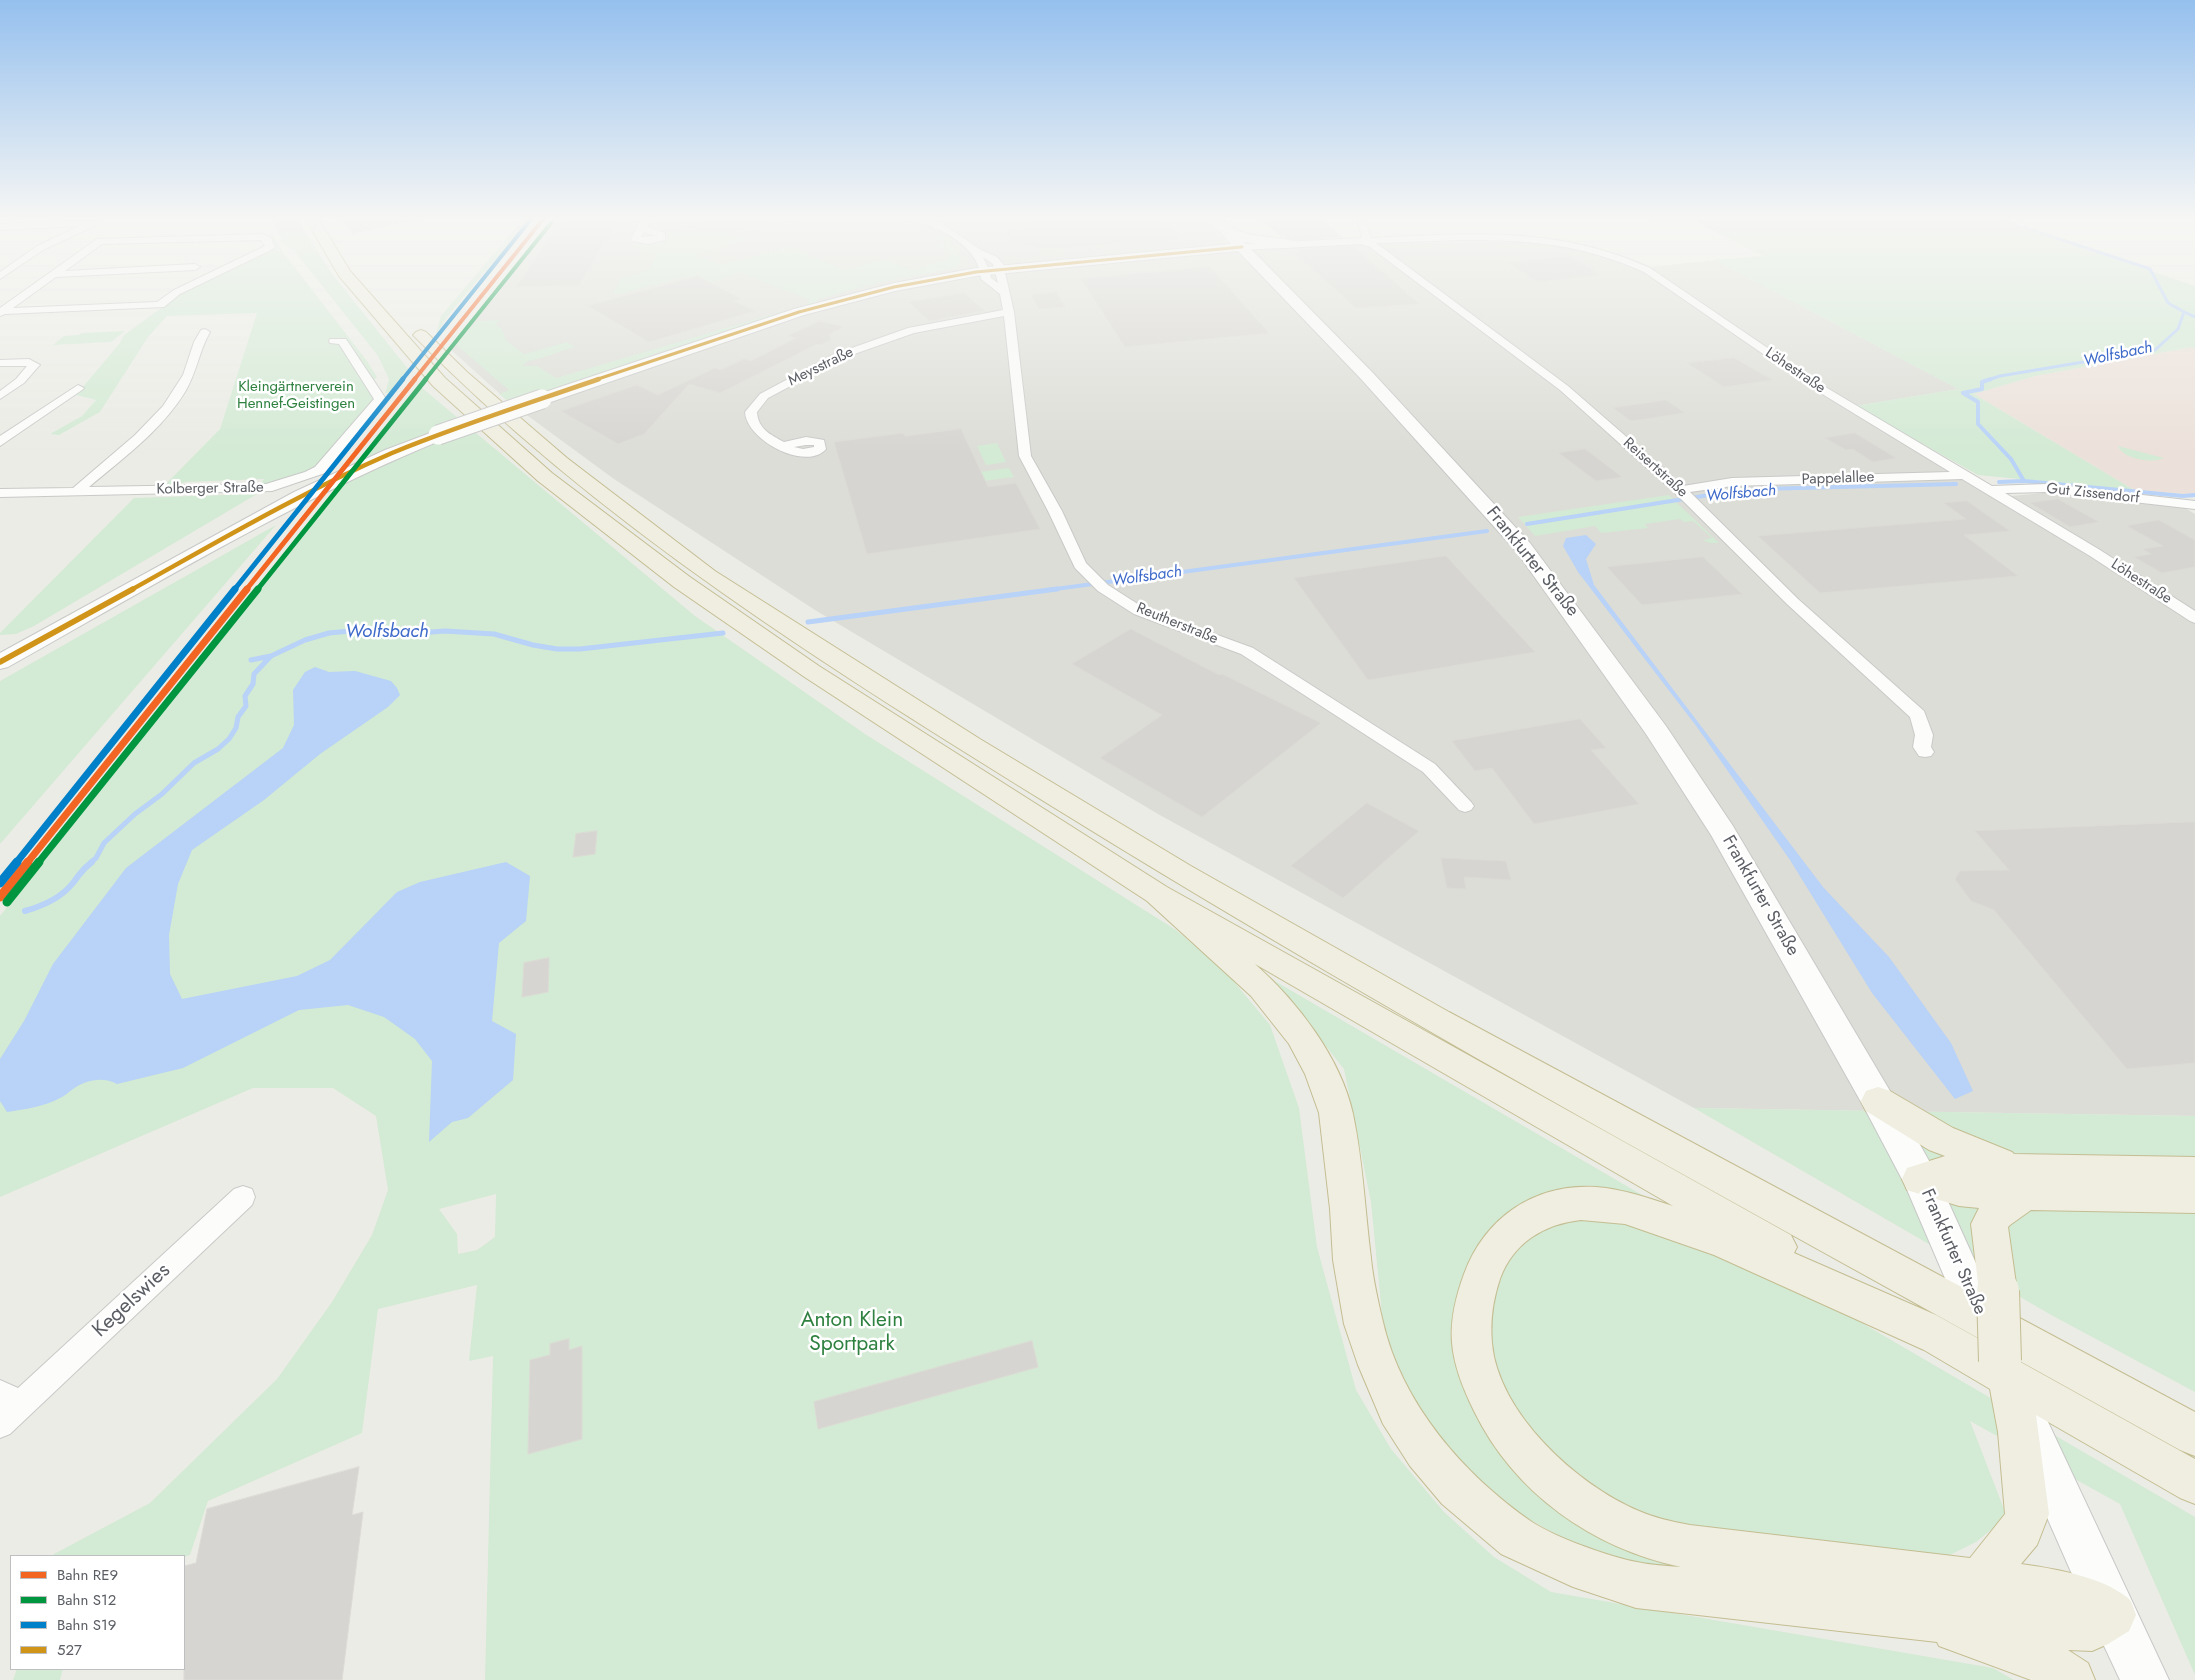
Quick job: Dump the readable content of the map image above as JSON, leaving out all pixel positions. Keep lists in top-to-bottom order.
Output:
{
  "streets": {
    "main road": ["Frankfurter Straße"],
    "street": [
      "Meysstraße",
      "Löhestraße",
      "Reisertstraße",
      "Pappelallee",
      "Kolberger Straße",
      "Gut Zissendorf",
      "Reutherstraße",
      "Kegelswies"
    ]
  },
  "crossings": [
    ["Meysstraße", "Reutherstraße"],
    ["Löhestraße", "Pappelallee"],
    ["Löhestraße", "Gut Zissendorf"],
    ["Reisertstraße", "Pappelallee"]
  ],
  "water": ["Wolfsbach"],
  "parks": ["Kleingärtnerverein Hennef-Geistingen", "Anton Klein Sportpark"],
  "lines": [
    "rail line RE9",
    "rail line S12",
    "rail line S19",
    "transit line 527"
  ],
  "legend": [
    "Bahn RE9",
    "Bahn S12",
    "Bahn S19",
    "527"
  ]
}
